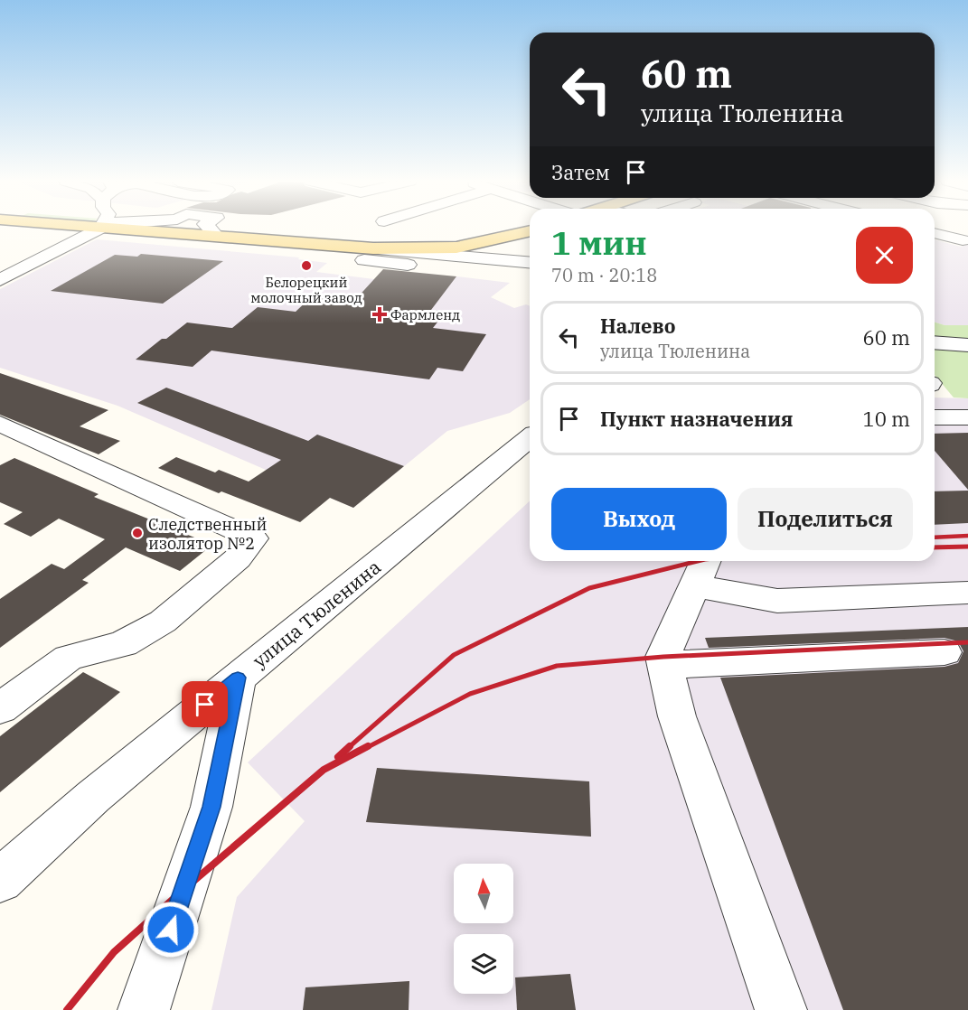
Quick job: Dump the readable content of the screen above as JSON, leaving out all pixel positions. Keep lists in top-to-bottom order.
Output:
{
  "streets": {
    "street": ["улица Тюленина"]
  },
  "places": {
    "other": ["Белорецкий молочный завод", "Следственный изолятор №2"],
    "health": ["Фармленд"]
  },
  "north": "top",
  "page": {
    "turn": ["60 m", "улица Тюленина"],
    "then": "Затем",
    "heading": ["1 мин", "70 m · 20:18"],
    "list": [
      {
        "name": "Налево",
        "note": "улица Тюленина",
        "value": "60 m"
      },
      {
        "name": "Пункт назначения",
        "value": "10 m"
      }
    ],
    "buttons": ["Выход", "Поделиться"]
  }
}
